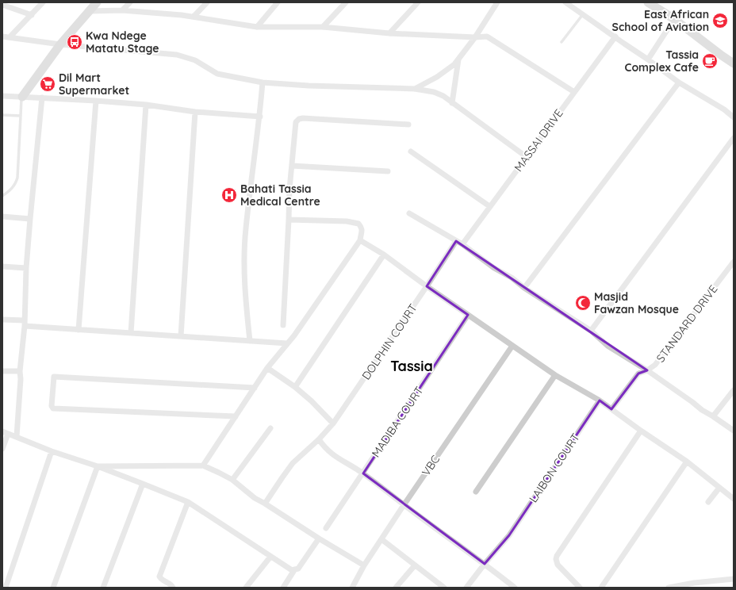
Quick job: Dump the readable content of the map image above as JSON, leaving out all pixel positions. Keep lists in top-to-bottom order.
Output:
{
  "streets": {
    "street": [
      "MASSAI DRIVE",
      "STANDARD DRIVE",
      "DOLPHIN COURT",
      "MADIBA COURT",
      "VBC",
      "LAIBON COURT"
    ]
  },
  "districts": ["Tassia"],
  "places": {
    "school or university": ["East African School of Aviation"],
    "bus stop": ["Kwa Ndege Matatu Stage"],
    "cafe": ["Tassia Complex Cafe"],
    "supermarket": ["Dil Mart Supermarket"],
    "hospital": ["Bahati Tassia Medical Centre"],
    "mosque": ["Masjid Fawzan Mosque"]
  }
}
